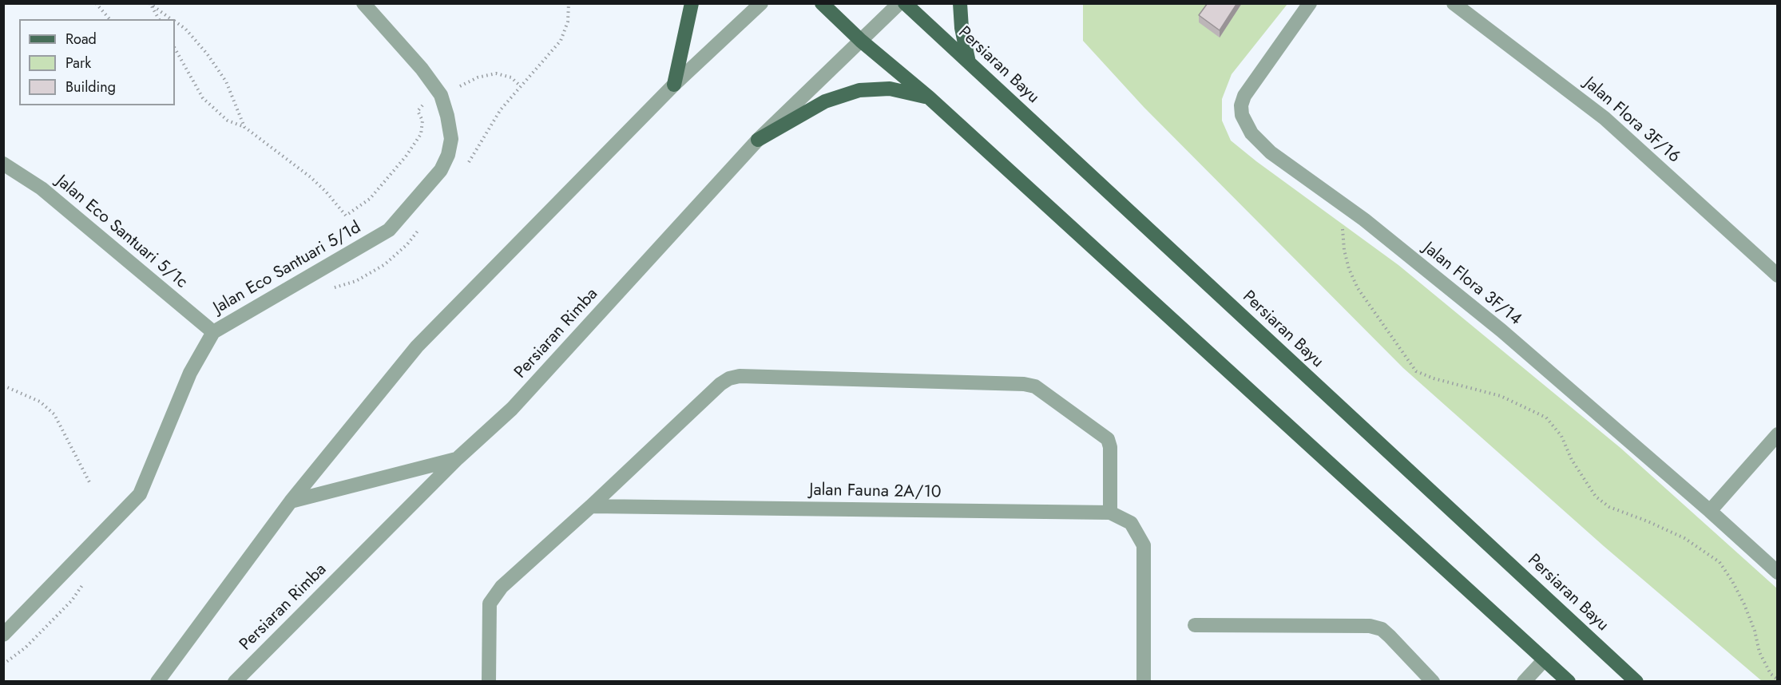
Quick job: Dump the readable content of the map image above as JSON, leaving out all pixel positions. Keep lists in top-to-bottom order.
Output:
{
  "streets": {
    "main road": ["Persiaran Bayu"],
    "street": [
      "Jalan Flora 3F/16",
      "Jalan Eco Santuari 5/1c",
      "Jalan Eco Santuari 5/1d",
      "Jalan Flora 3F/14",
      "Persiaran Rimba",
      "Jalan Fauna 2A/10"
    ]
  },
  "crossings": [
    ["Jalan Eco Santuari 5/1c", "Jalan Eco Santuari 5/1d"]
  ],
  "legend": ["Road", "Park", "Building"]
}
